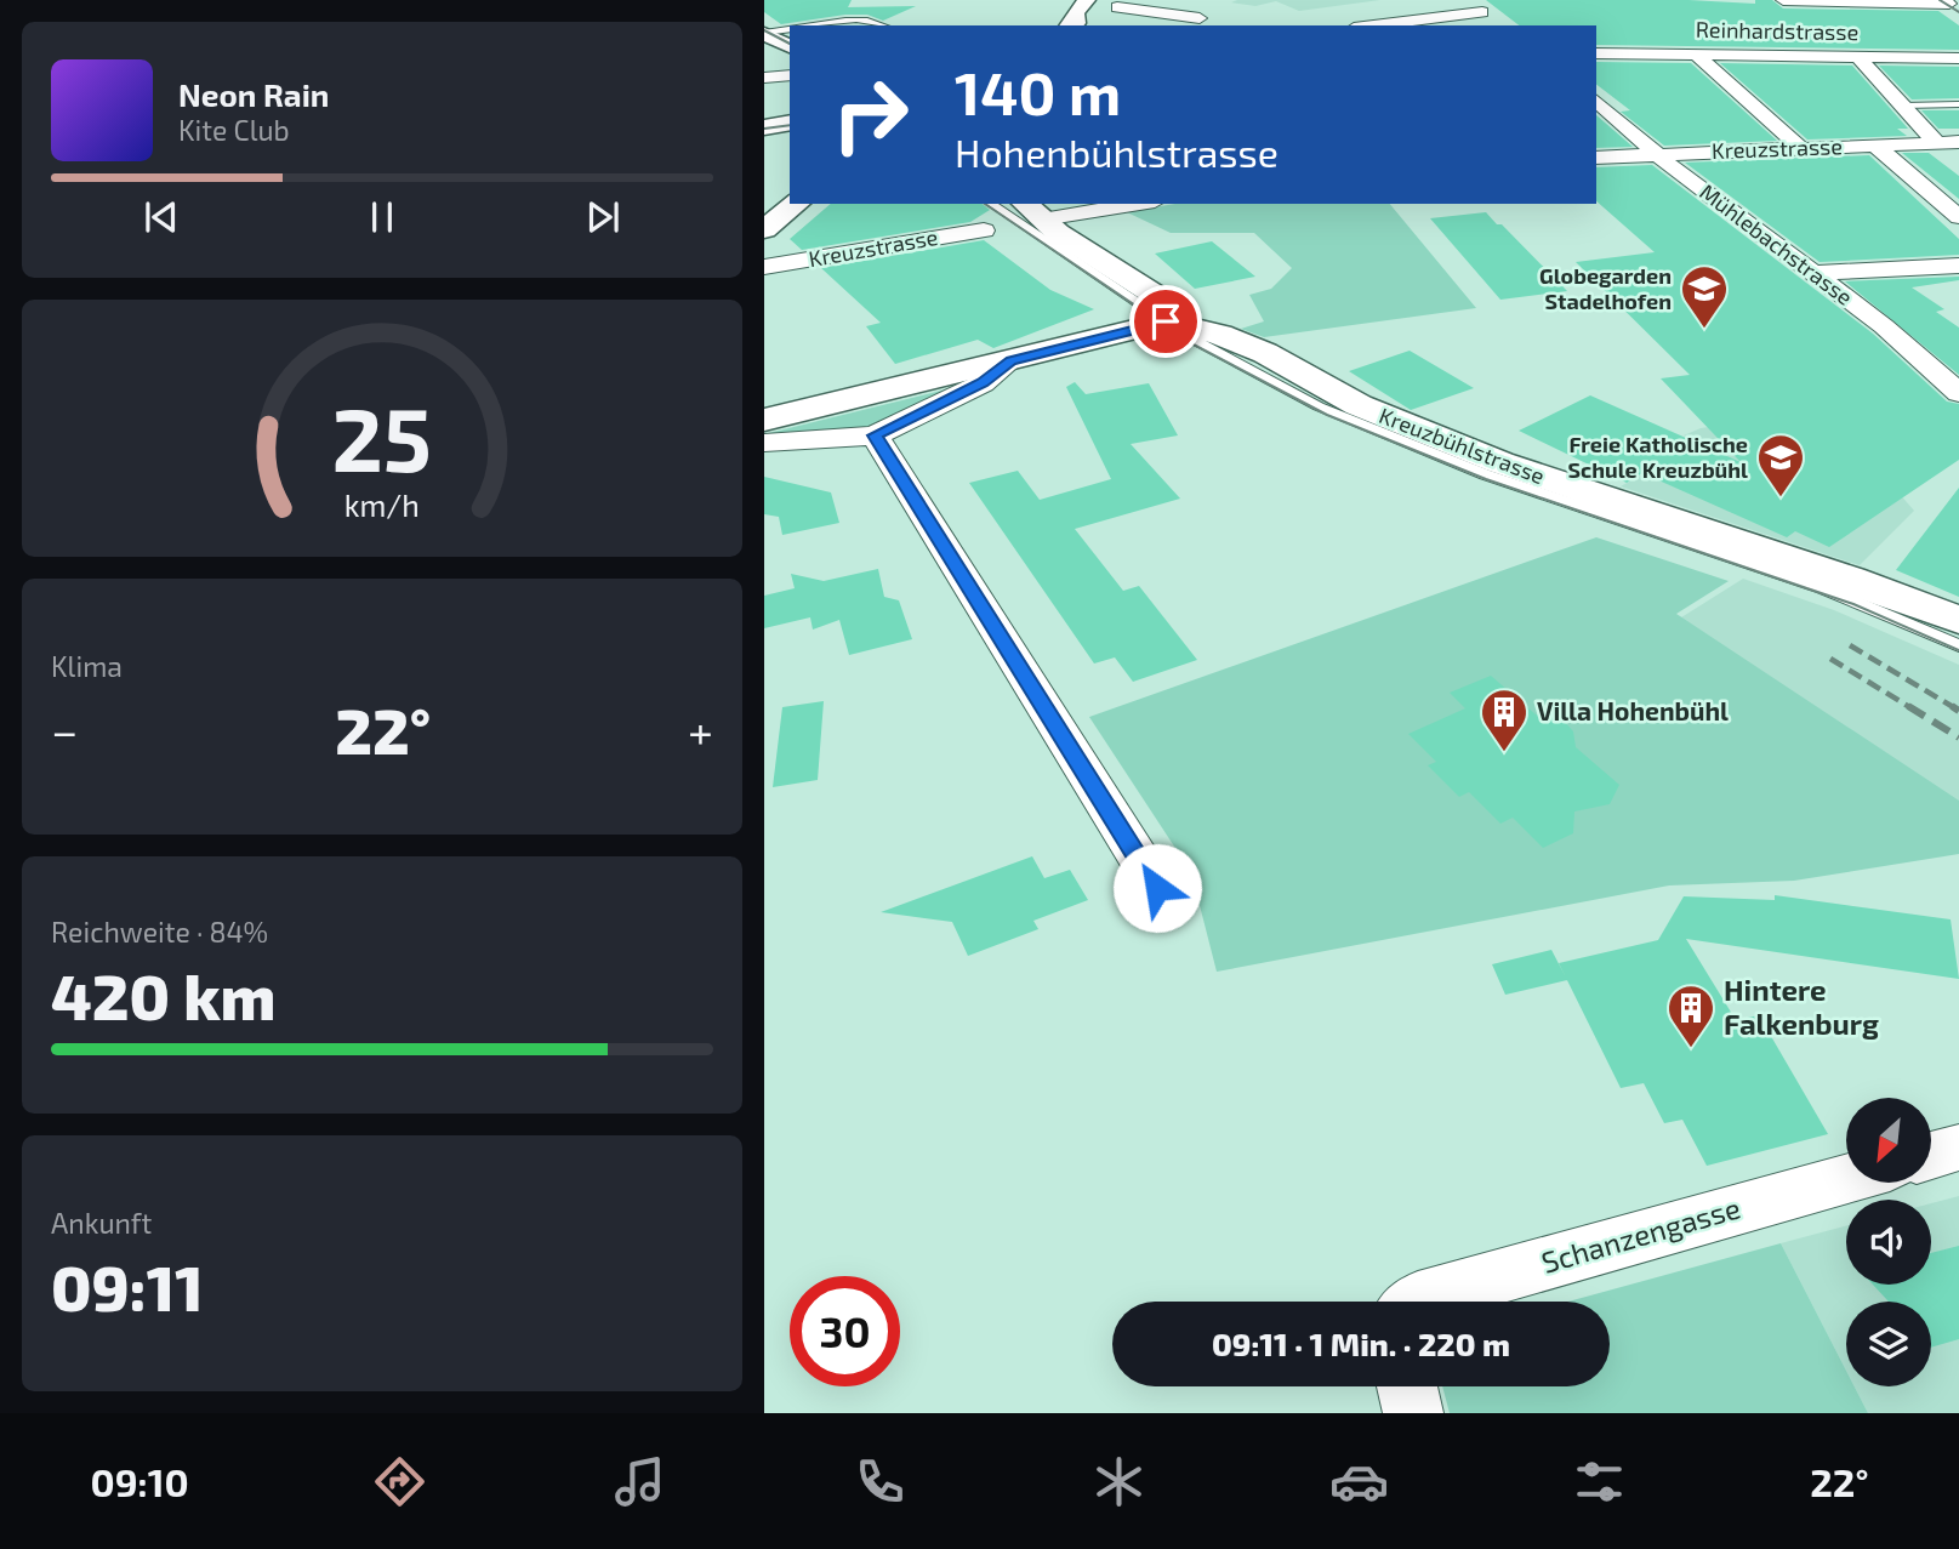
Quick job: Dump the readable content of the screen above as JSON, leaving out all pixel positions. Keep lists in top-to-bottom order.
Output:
{
  "streets": {
    "main road": ["Kreuzbühlstrasse"],
    "street": [
      "Reinhardstrasse",
      "Kreuzstrasse",
      "Mühlebachstrasse",
      "Schanzengasse"
    ]
  },
  "crossings": [
    ["Kreuzstrasse", "Mühlebachstrasse"]
  ],
  "places": {
    "school or university": ["Globegarden Stadelhofen", "Freie Katholische Schule Kreuzbühl"],
    "building": ["Villa Hohenbühl", "Hintere Falkenburg"]
  },
  "north": "bottom left",
  "page": {
    "turn": ["140 m", "Hohenbühlstrasse"],
    "song": ["Neon Rain", "Kite Club"],
    "tile": [
      "Klima",
      ["Reichweite · 84%", "420 km"],
      ["Ankunft", "09:11"]
    ],
    "heat": ["−", "22°", "+"],
    "limit": "30",
    "trip": "09:11 · 1 Min. · 220 m",
    "tabs": ["09:10", "22°"],
    "gauge": ["25", "km/h"]
  }
}
